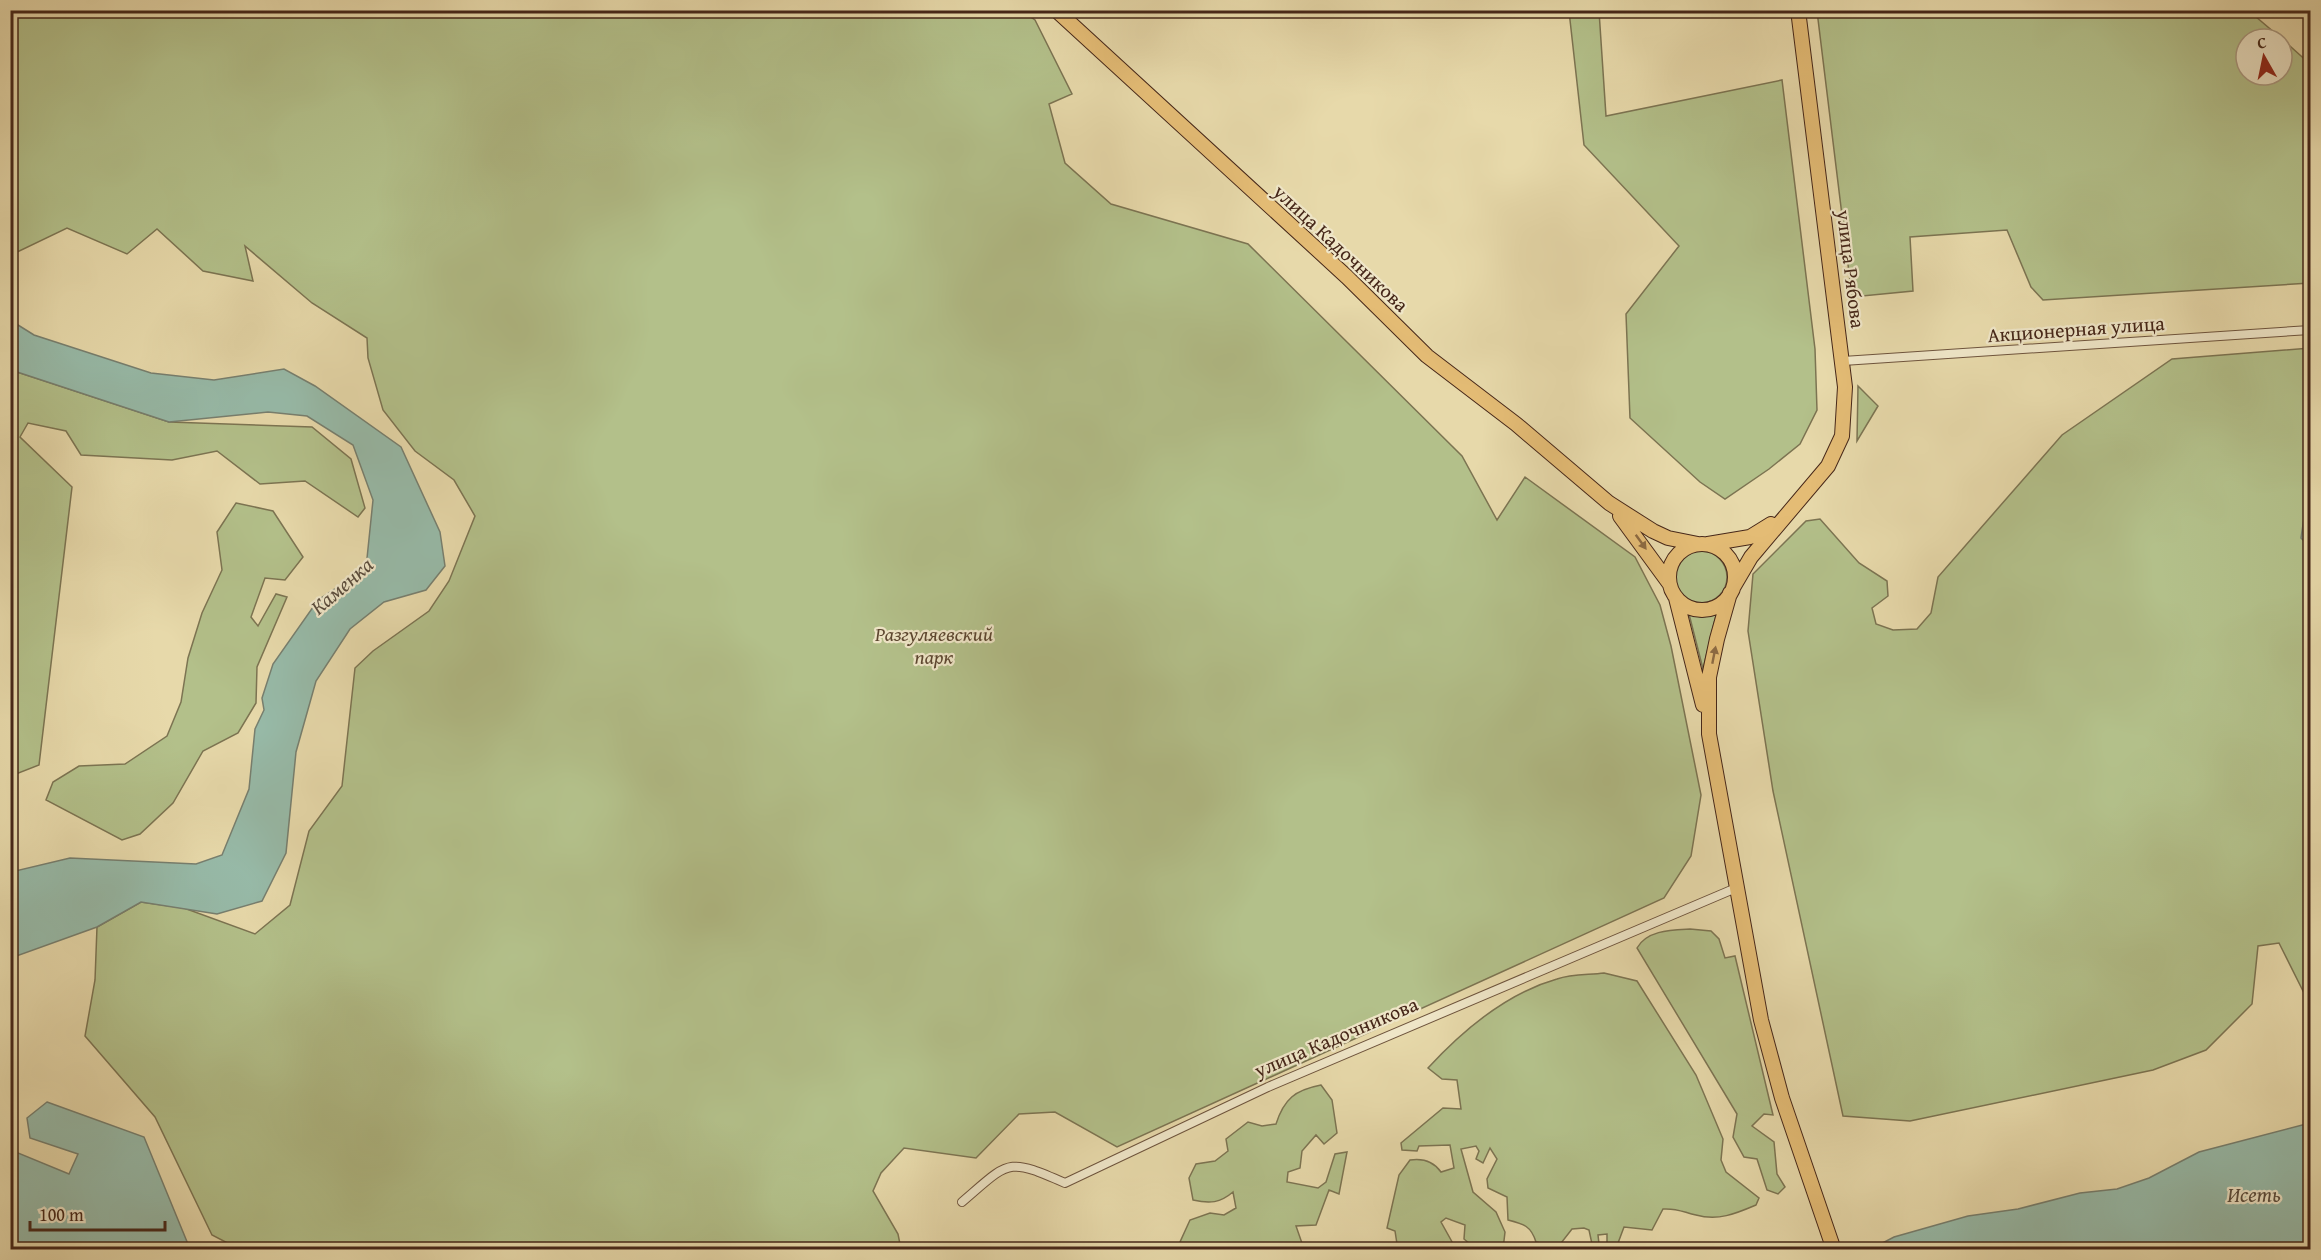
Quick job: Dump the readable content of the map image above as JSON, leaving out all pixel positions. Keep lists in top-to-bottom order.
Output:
{
  "streets": {
    "main road": ["улица Кадочникова", "улица Рябова"],
    "street": ["Акционерная улица"]
  },
  "crossings": [
    ["улица Рябова", "Акционерная улица"]
  ],
  "water": ["Каменка", "Исеть"],
  "parks": ["Разгуляевский парк"],
  "scale_bar": "100 m",
  "north": "top"
}
